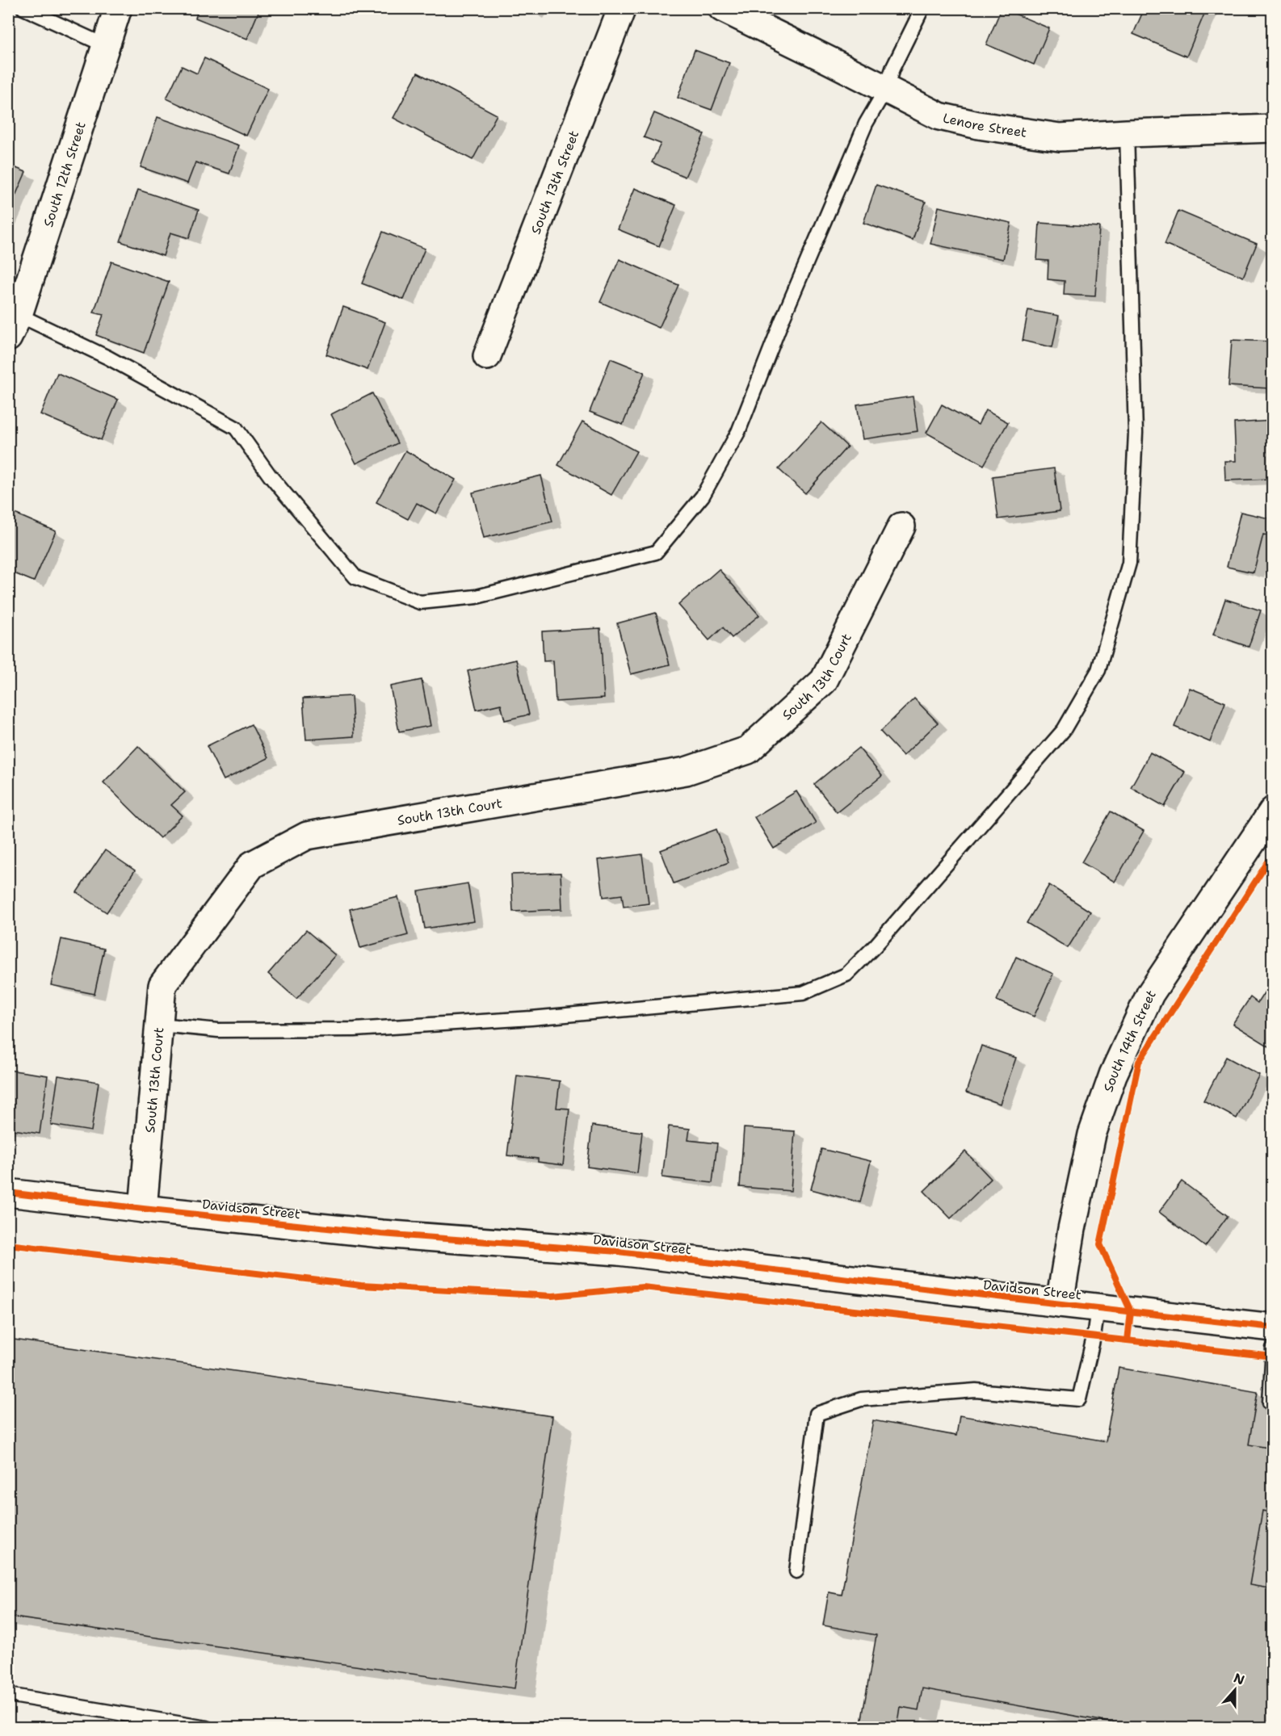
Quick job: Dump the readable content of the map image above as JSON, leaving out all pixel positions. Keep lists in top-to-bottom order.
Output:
{
  "streets": {
    "street": [
      "Lenore Street",
      "South 12th Street",
      "South 13th Street",
      "South 13th Court",
      "South 14th Street",
      "Davidson Street"
    ]
  },
  "crossings": [
    ["South 13th Court", "Davidson Street"],
    ["South 14th Street", "Davidson Street"]
  ],
  "north": "top"
}
